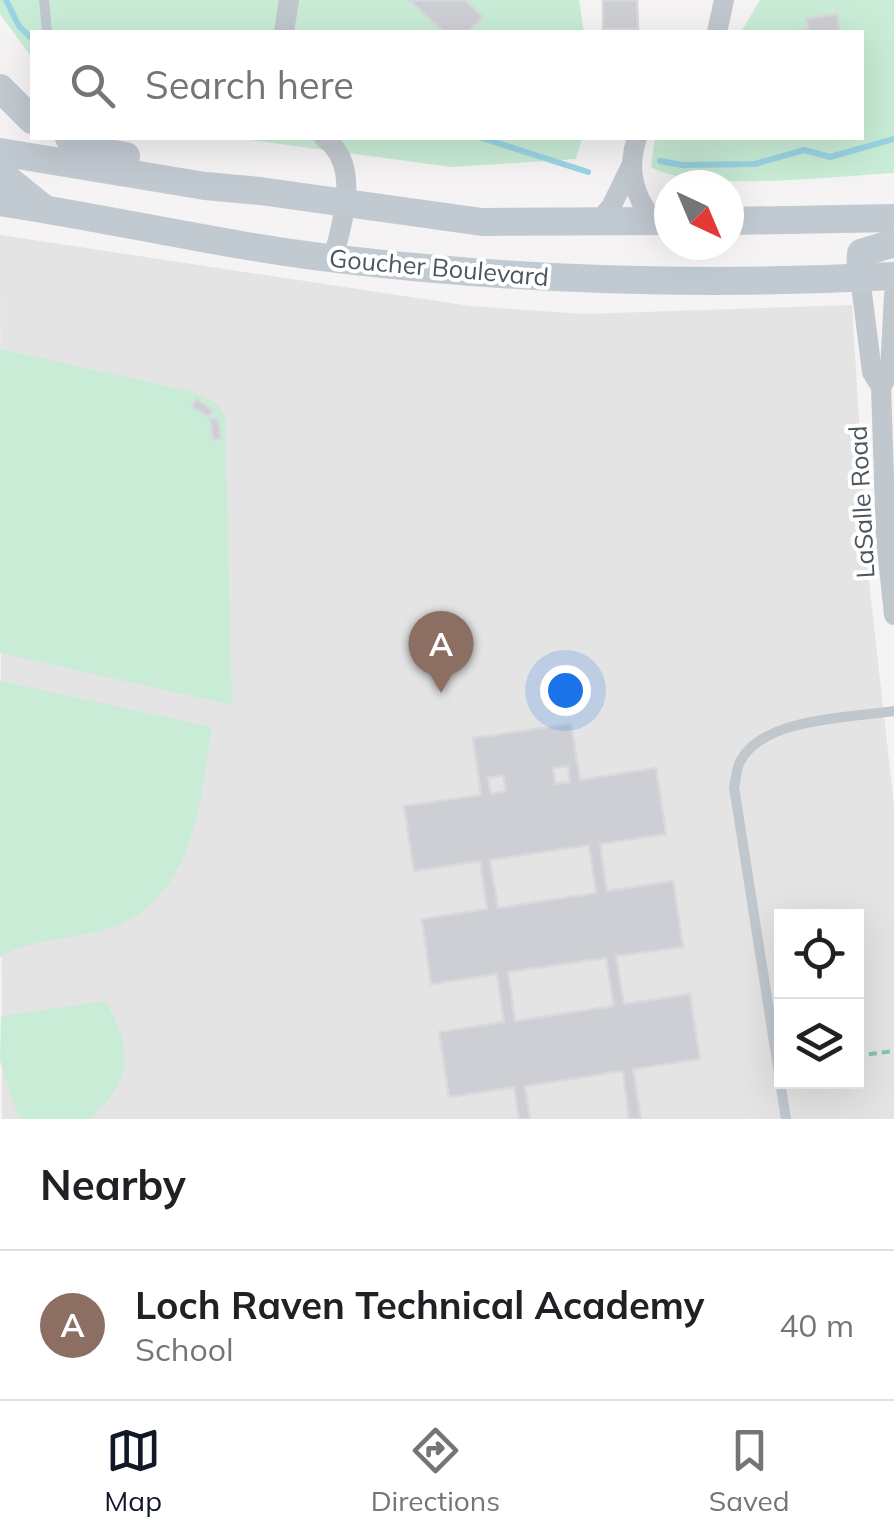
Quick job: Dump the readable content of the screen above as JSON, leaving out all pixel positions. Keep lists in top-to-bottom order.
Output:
{
  "streets": {
    "main road": ["Goucher Boulevard"],
    "street": ["LaSalle Road"]
  },
  "crossings": [
    ["Goucher Boulevard", "LaSalle Road"]
  ],
  "north": "bottom right",
  "page": {
    "search": "Search here",
    "pins": "A",
    "heading": "Nearby",
    "list": [
      {
        "mark": "A",
        "name": "Loch Raven Technical Academy",
        "note": "School",
        "value": "40 m"
      }
    ],
    "nav": ["Map", "Directions", "Saved"]
  }
}
